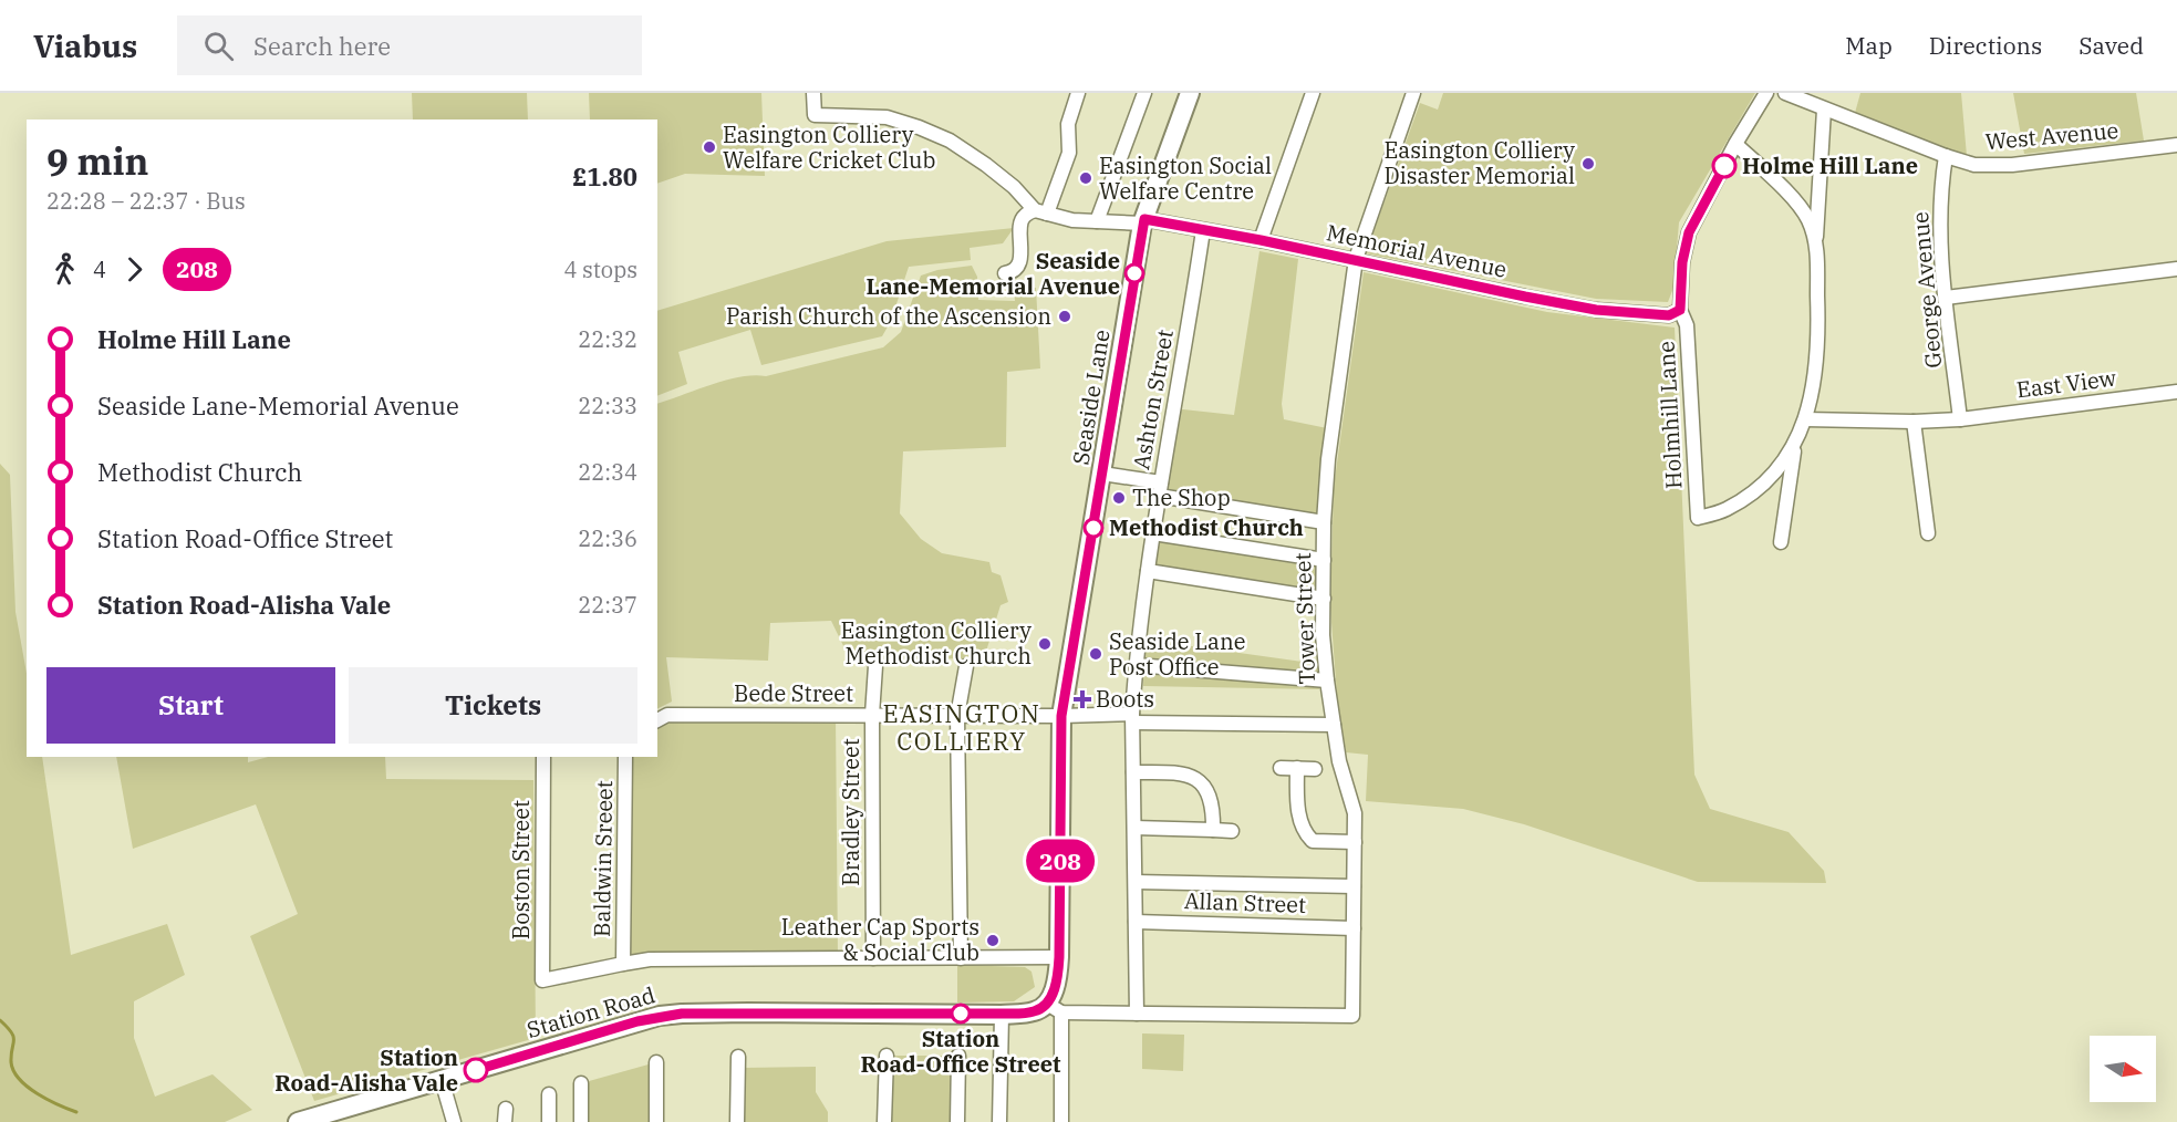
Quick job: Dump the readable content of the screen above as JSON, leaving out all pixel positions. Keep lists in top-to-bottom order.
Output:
{
  "streets": {
    "main road": ["Seaside Lane", "Station Road"],
    "street": [
      "West Avenue",
      "Memorial Avenue",
      "George Avenue",
      "East View",
      "Ashton Street",
      "Holmhill Lane",
      "Tower Street",
      "Bede Street",
      "Bradley Street",
      "Baldwin Sreeet",
      "Boston Street",
      "Allan Street"
    ]
  },
  "crossings": [
    ["West Avenue", "George Avenue"],
    ["Memorial Avenue", "Seaside Lane"],
    ["Memorial Avenue", "Ashton Street"],
    ["Memorial Avenue", "Holmhill Lane"],
    ["Memorial Avenue", "Tower Street"],
    ["George Avenue", "East View"],
    ["Seaside Lane", "Bede Street"],
    ["Seaside Lane", "Station Road"],
    ["Ashton Street", "Tower Street"],
    ["Ashton Street", "Bede Street"],
    ["Ashton Street", "Allan Street"],
    ["Tower Street", "Bede Street"],
    ["Tower Street", "Allan Street"],
    ["Bede Street", "Bradley Street"],
    ["Baldwin Sreeet", "Boston Street"]
  ],
  "districts": ["EASINGTON COLLIERY"],
  "places": {
    "other": [
      "Easington Colliery Welfare Cricket Club",
      "Easington Colliery Disaster Memorial",
      "Holme Hill Lane",
      "Easington Social Welfare Centre",
      "Seaside Lane-Memorial Avenue",
      "Parish Church of the Ascension",
      "The Shop",
      "Methodist Church",
      "Easington Colliery Methodist Church",
      "Seaside Lane Post Office",
      "Leather Cap Sports & Social Club",
      "Station Road-Office Street",
      "Station Road-Alisha Vale"
    ],
    "health": ["Boots"]
  },
  "lines": ["bus line 208"],
  "north": "right",
  "page": {
    "header": "Viabus",
    "search": "Search here",
    "nav": ["Map", "Directions", "Saved"],
    "on_map": "208",
    "heading": ["9 min", "22:28 – 22:37 · Bus", "£1.80"],
    "legs": ["4", "208", "4 stops"],
    "list": [
      {
        "name": "Holme Hill Lane",
        "value": "22:32"
      },
      {
        "name": "Seaside Lane-Memorial Avenue",
        "value": "22:33"
      },
      {
        "name": "Methodist Church",
        "value": "22:34"
      },
      {
        "name": "Station Road-Office Street",
        "value": "22:36"
      },
      {
        "name": "Station Road-Alisha Vale",
        "value": "22:37"
      }
    ],
    "buttons": ["Start", "Tickets"]
  }
}
